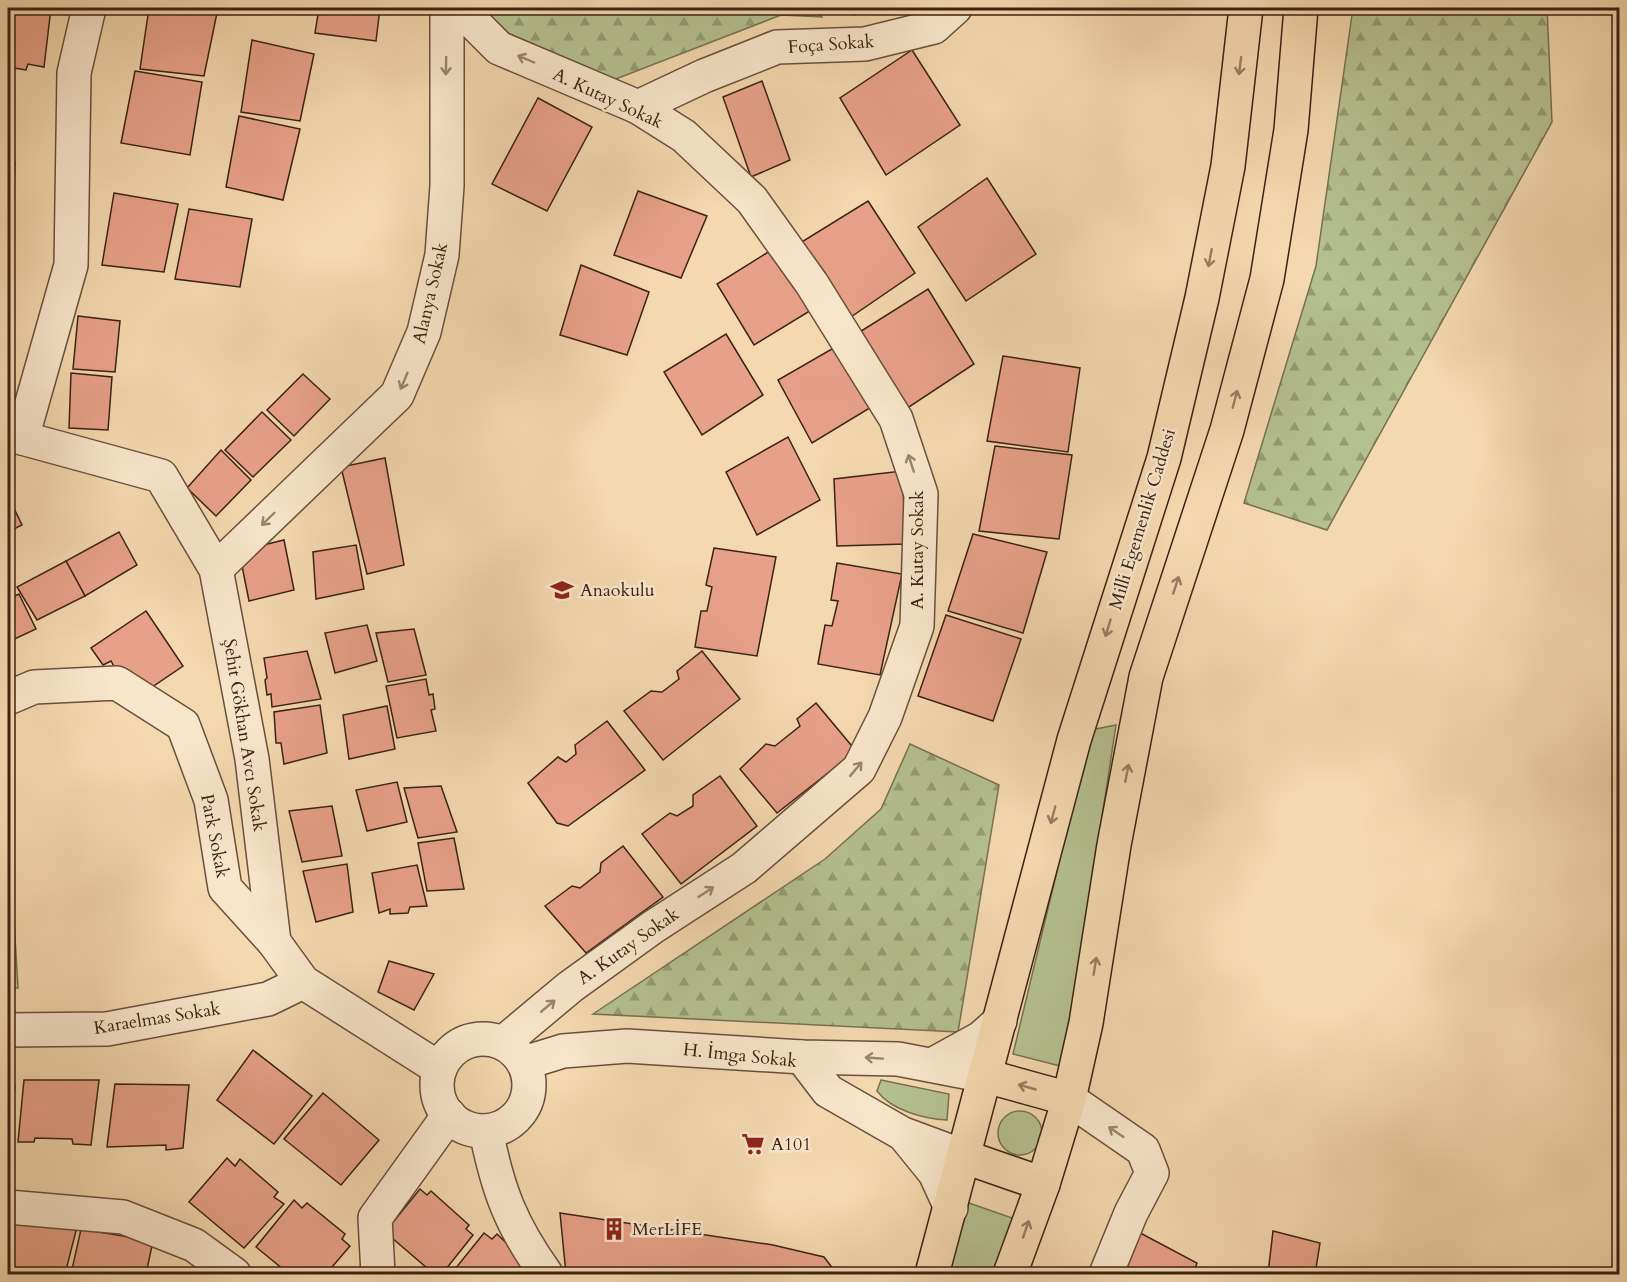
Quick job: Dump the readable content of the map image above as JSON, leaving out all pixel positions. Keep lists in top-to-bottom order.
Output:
{
  "streets": {
    "highway": ["Milli Egemenlik Caddesi"],
    "street": [
      "Foça Sokak",
      "A. Kutay Sokak",
      "Alanya Sokak",
      "Şehit Gökhan Avcı Sokak",
      "Park Sokak",
      "Karaelmas Sokak",
      "H. İmga Sokak"
    ]
  },
  "crossings": [
    ["Foça Sokak", "A. Kutay Sokak"],
    ["A. Kutay Sokak", "Şehit Gökhan Avcı Sokak"],
    ["A. Kutay Sokak", "H. İmga Sokak"],
    ["Alanya Sokak", "Şehit Gökhan Avcı Sokak"],
    ["Milli Egemenlik Caddesi", "H. İmga Sokak"],
    ["Şehit Gökhan Avcı Sokak", "Park Sokak"],
    ["Şehit Gökhan Avcı Sokak", "Karaelmas Sokak"],
    ["Şehit Gökhan Avcı Sokak", "H. İmga Sokak"]
  ],
  "one_way": ["Alanya Sokak"],
  "places": {
    "school or university": ["Anaokulu"],
    "supermarket": ["A101"],
    "building": ["MerLİFE"]
  }
}
